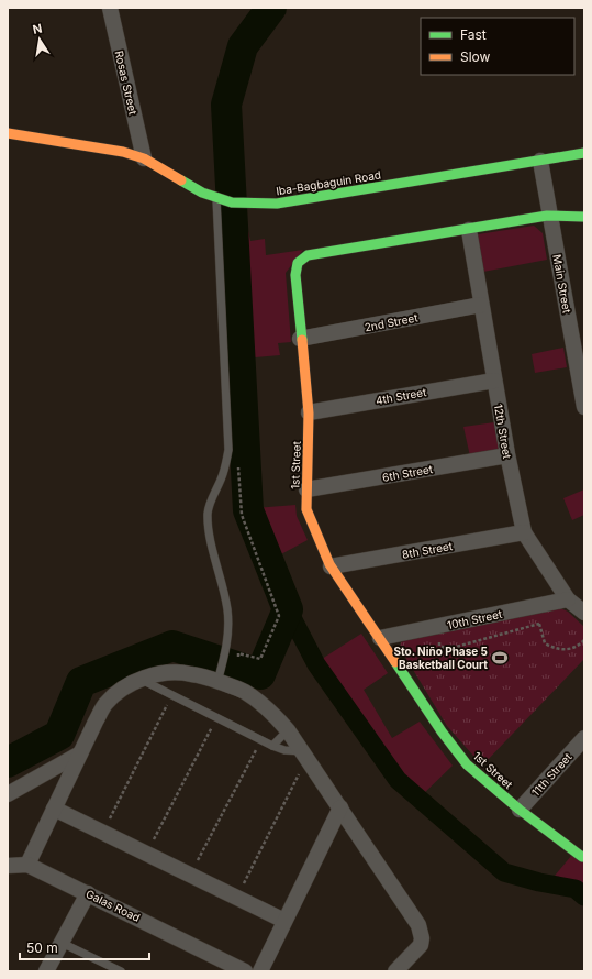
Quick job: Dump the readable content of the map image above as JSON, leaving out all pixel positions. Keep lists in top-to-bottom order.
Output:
{
  "streets": {
    "street": [
      "Rosas Street",
      "Iba-Bagbaguin Road",
      "Main Street",
      "2nd Street",
      "4th Street",
      "12th Street",
      "1st Street",
      "6th Street",
      "8th Street",
      "10th Street",
      "11th Street",
      "Galas Road"
    ]
  },
  "crossings": [
    ["Rosas Street", "Iba-Bagbaguin Road"],
    ["Iba-Bagbaguin Road", "Main Street"],
    ["Main Street", "1st Street"],
    ["2nd Street", "12th Street"],
    ["2nd Street", "1st Street"],
    ["4th Street", "12th Street"],
    ["4th Street", "1st Street"],
    ["12th Street", "1st Street"],
    ["12th Street", "6th Street"],
    ["12th Street", "8th Street"],
    ["12th Street", "10th Street"],
    ["1st Street", "6th Street"],
    ["1st Street", "8th Street"],
    ["1st Street", "10th Street"],
    ["1st Street", "11th Street"]
  ],
  "places": {
    "sports": ["Sto. Niño Phase 5 Basketball Court"]
  },
  "legend": ["Fast", "Slow"],
  "scale_bar": "50 m",
  "north": "top"
}
